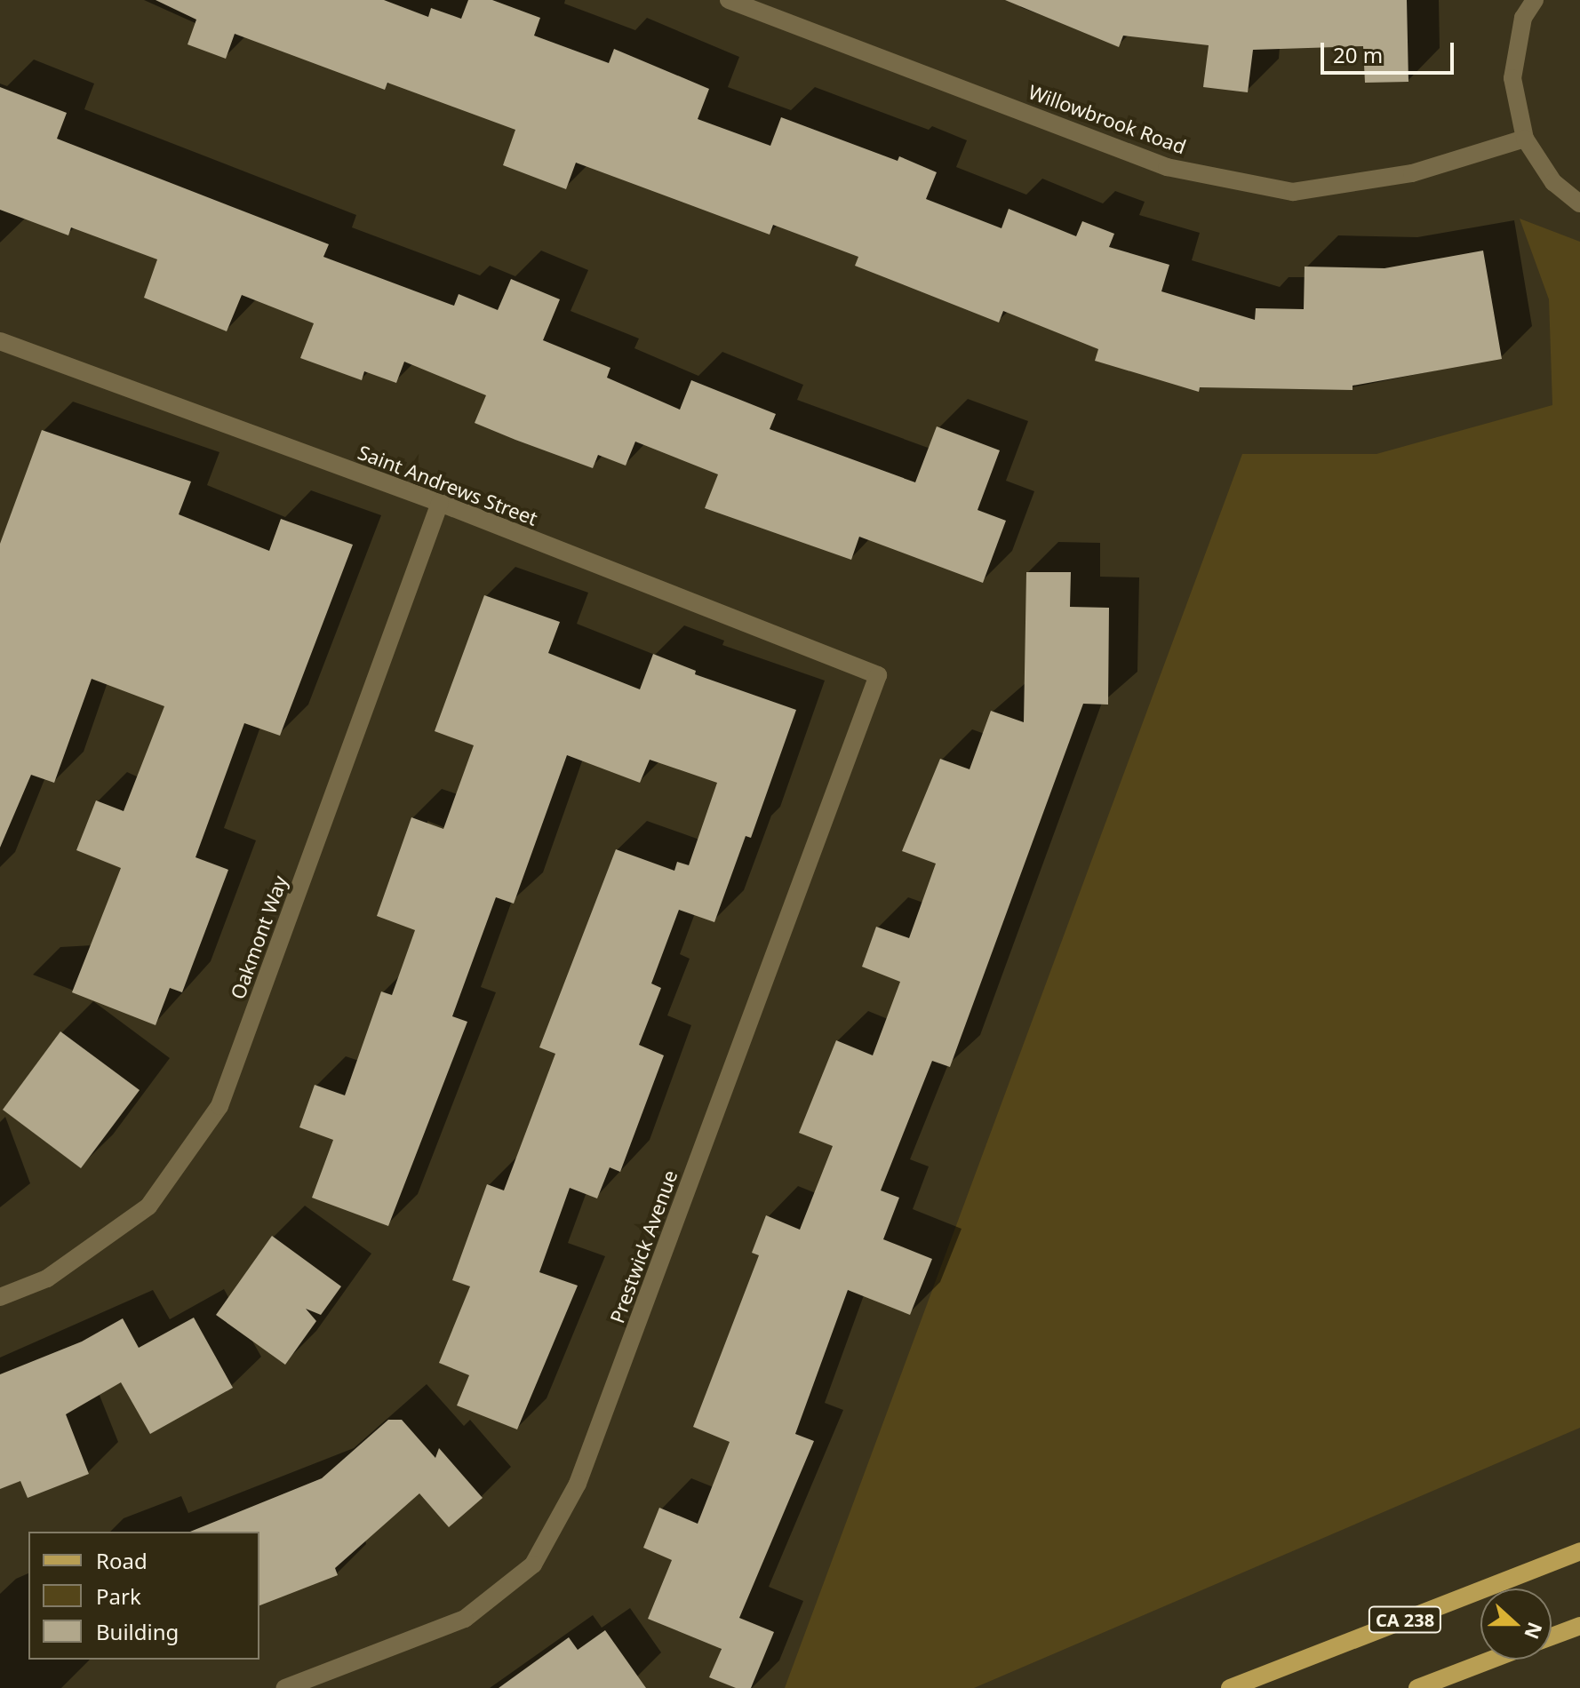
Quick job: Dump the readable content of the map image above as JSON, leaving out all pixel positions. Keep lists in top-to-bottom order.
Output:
{
  "streets": {
    "main road": ["CA 238"],
    "street": [
      "Willowbrook Road",
      "Saint Andrews Street",
      "Oakmont Way",
      "Prestwick Avenue"
    ]
  },
  "crossings": [
    ["Saint Andrews Street", "Oakmont Way"],
    ["Saint Andrews Street", "Prestwick Avenue"]
  ],
  "legend": ["Road", "Park", "Building"],
  "scale_bar": "20 m",
  "north": "right"
}
